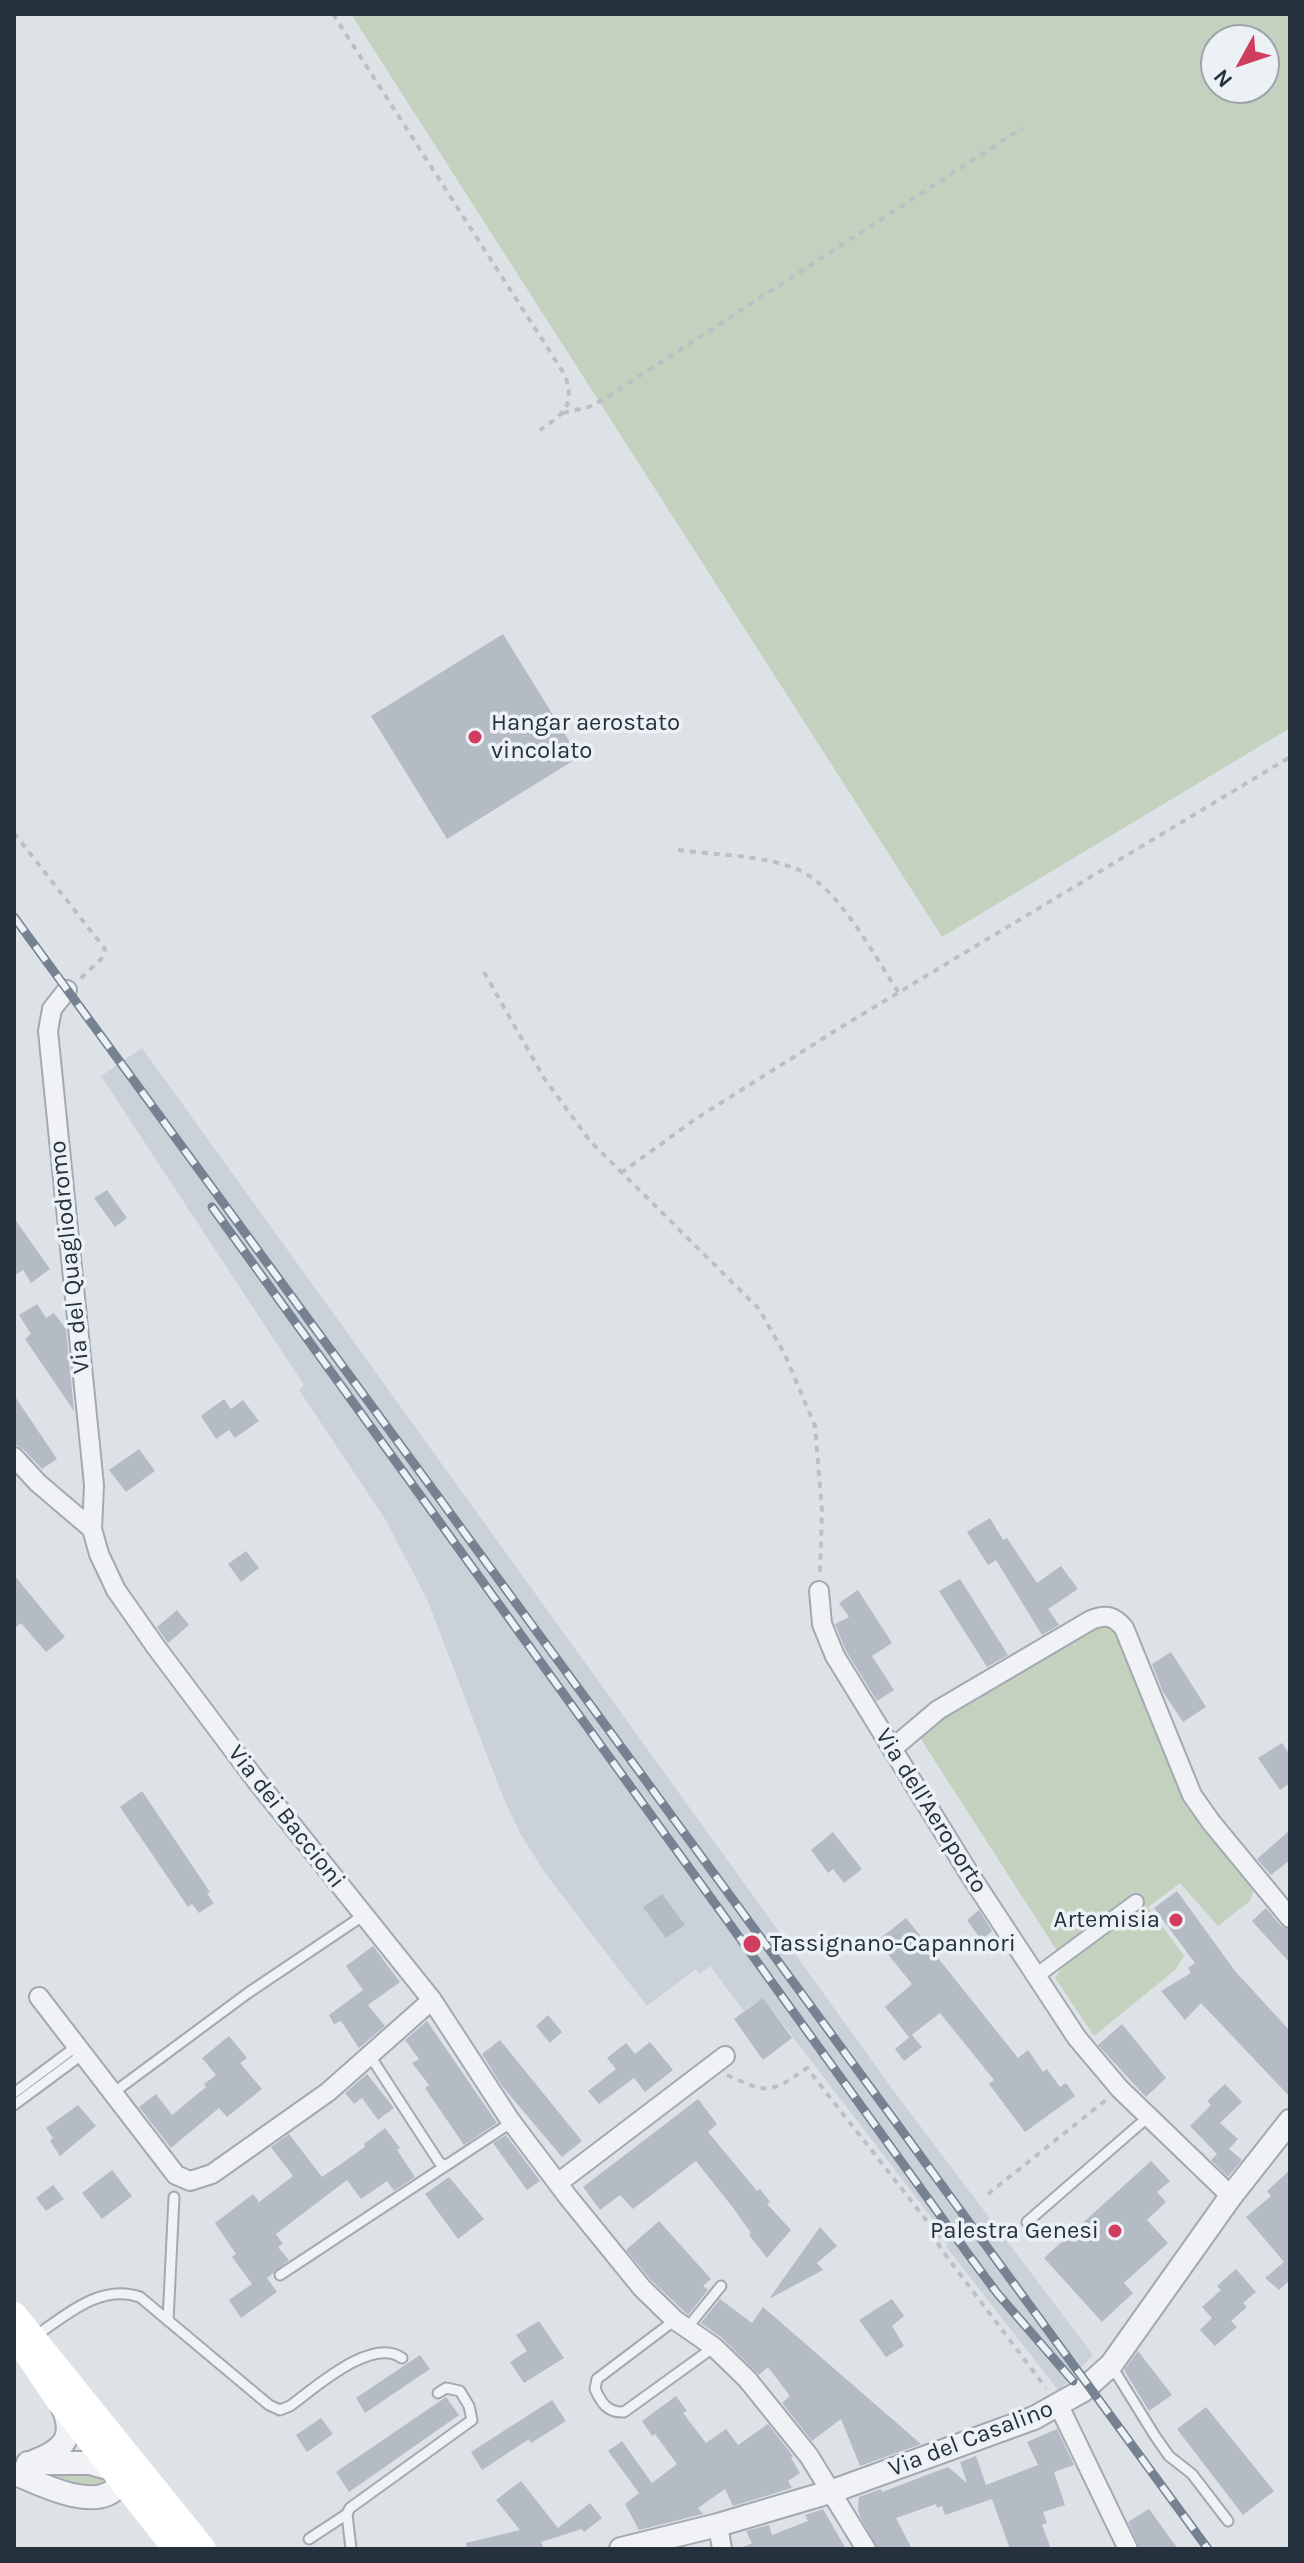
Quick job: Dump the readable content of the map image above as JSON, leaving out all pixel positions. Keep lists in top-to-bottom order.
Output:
{
  "streets": {
    "street": [
      "Via del Quagliodromo",
      "Via dell'Aeroporto",
      "Via dei Baccioni",
      "Via del Casalino"
    ]
  },
  "crossings": [
    ["Via del Quagliodromo", "Via dei Baccioni"],
    ["Via dell'Aeroporto", "Via del Casalino"],
    ["Via dei Baccioni", "Via del Casalino"]
  ],
  "places": [
    "Hangar aerostato vincolato",
    "Artemisia",
    "Tassignano-Capannori",
    "Palestra Genesi"
  ],
  "north": "bottom left"
}
